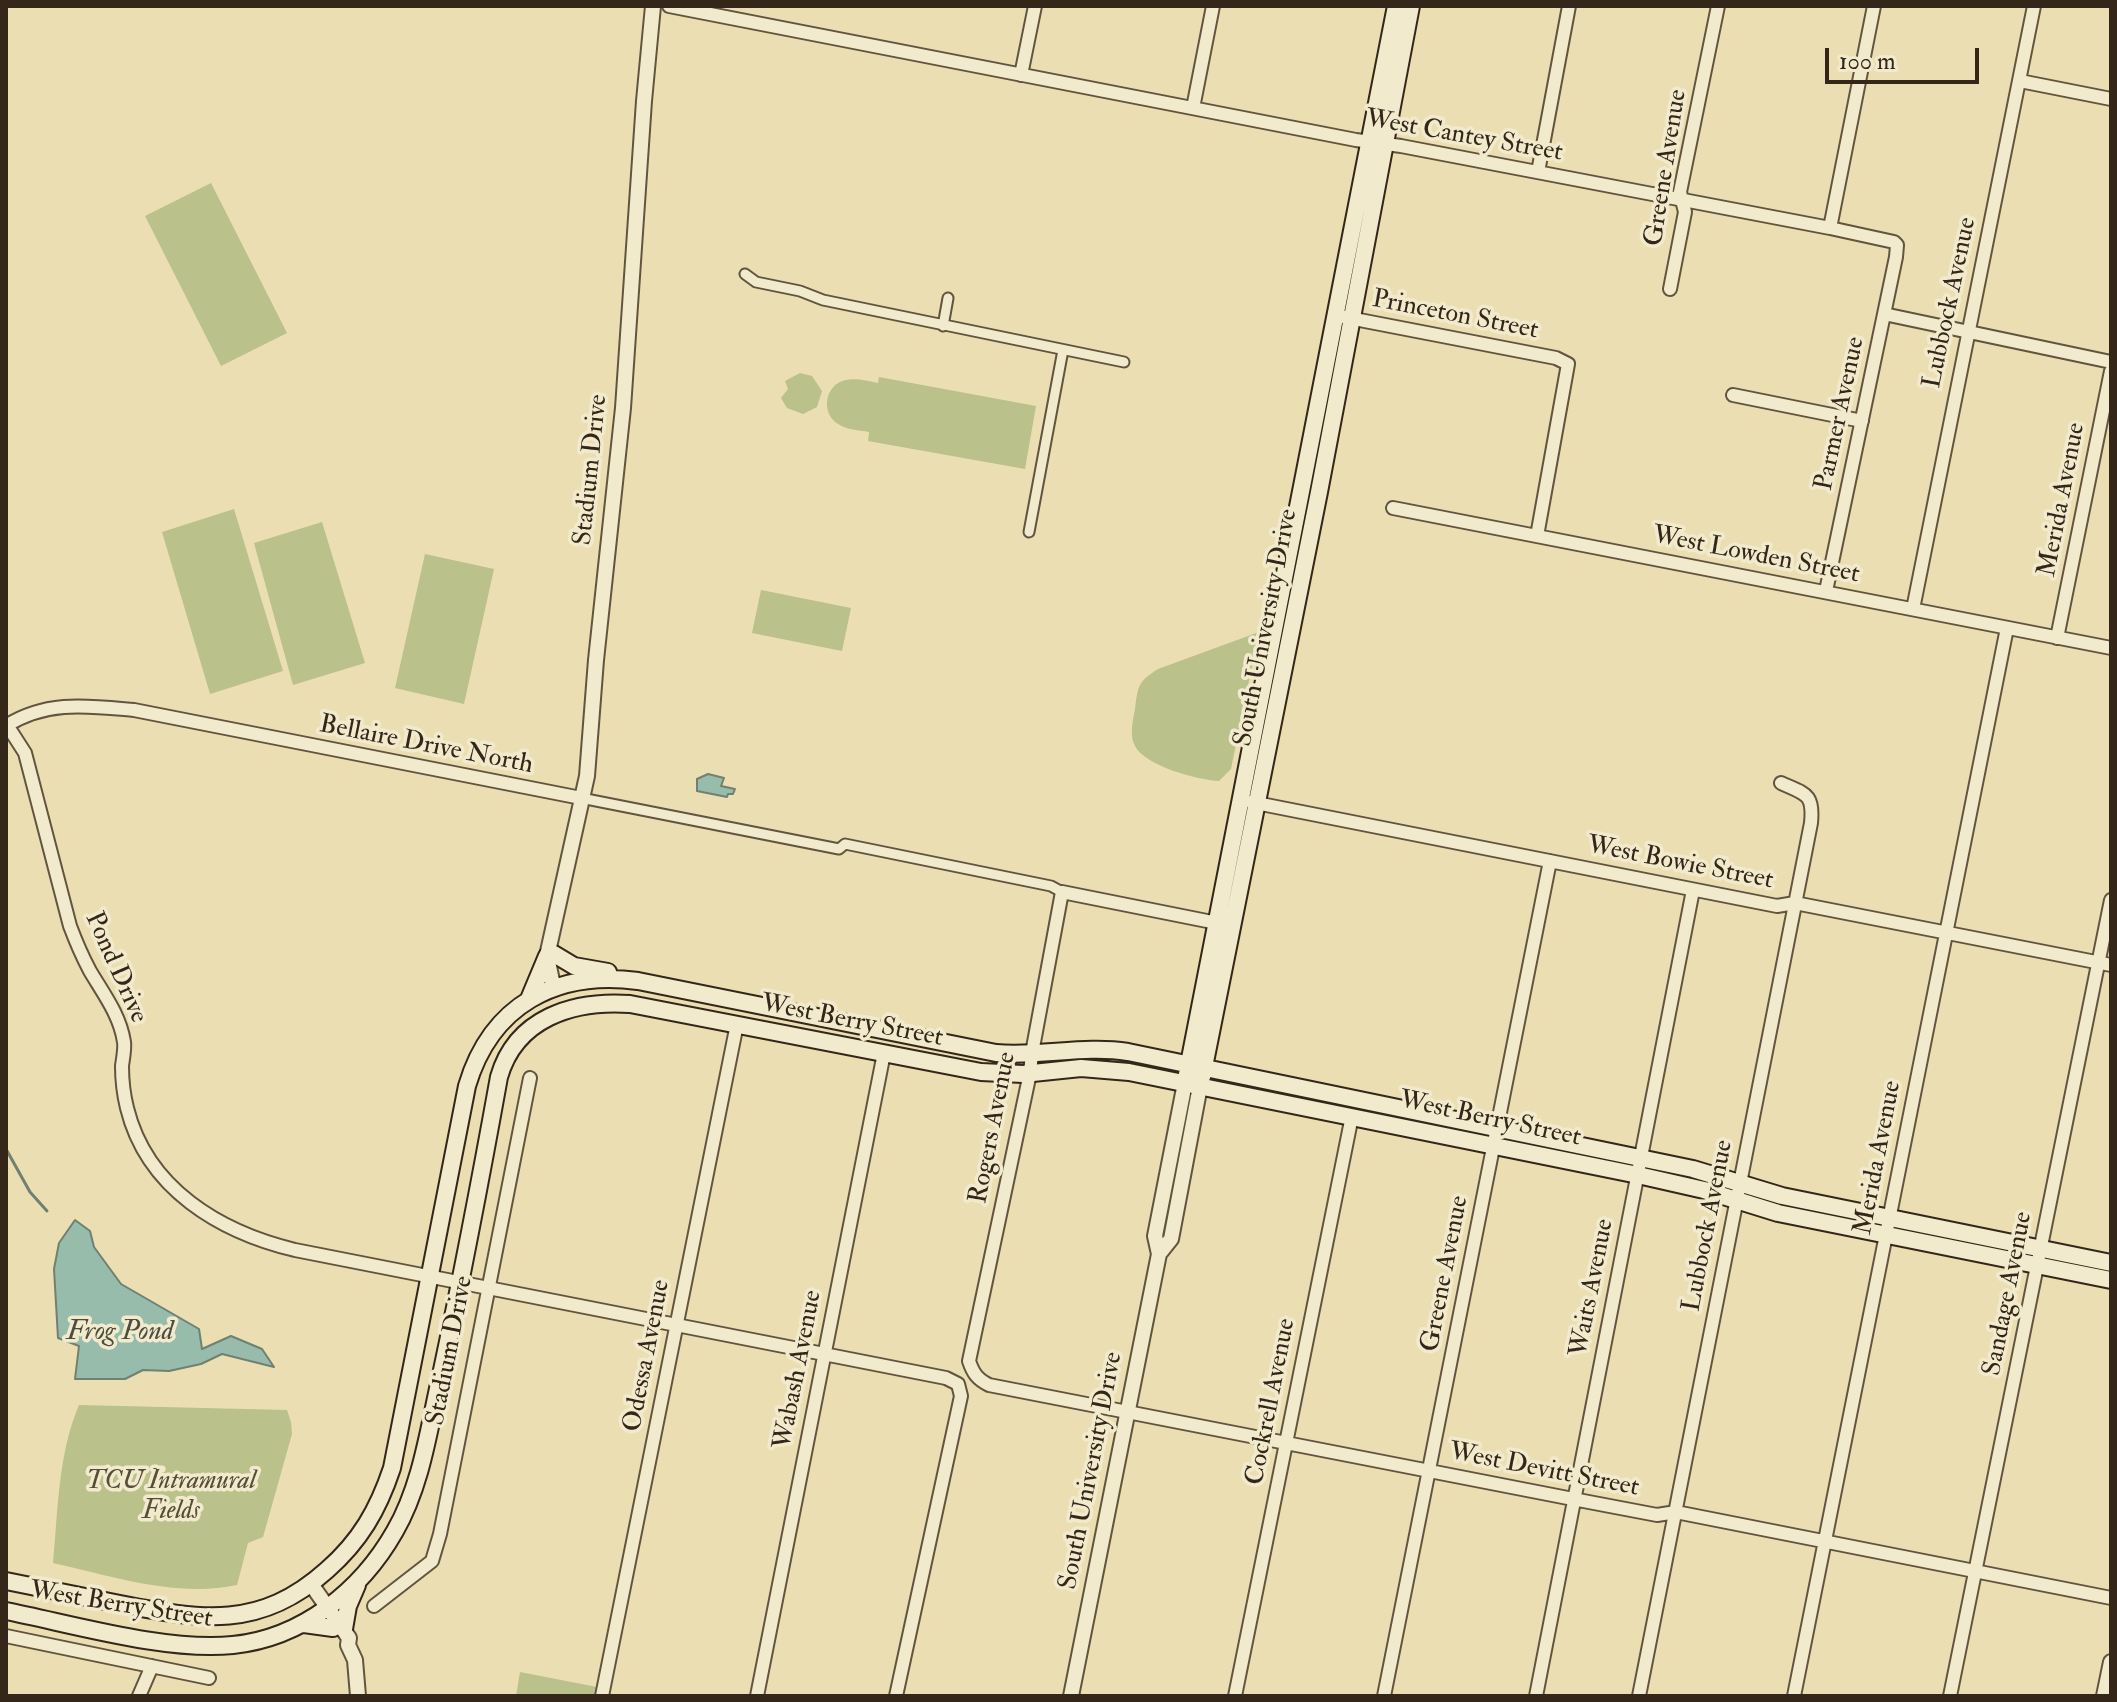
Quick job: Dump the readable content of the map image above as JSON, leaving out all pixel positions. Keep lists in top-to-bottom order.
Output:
{
  "streets": {
    "main road": ["South University Drive", "West Berry Street"],
    "street": [
      "West Cantey Street",
      "Greene Avenue",
      "Lubbock Avenue",
      "Princeton Street",
      "Parmer Avenue",
      "Stadium Drive",
      "Merida Avenue",
      "West Lowden Street",
      "Bellaire Drive North",
      "West Bowie Street",
      "Pond Drive",
      "Rogers Avenue",
      "Waits Avenue",
      "Sandage Avenue",
      "Odessa Avenue",
      "Wabash Avenue",
      "Cockrell Avenue",
      "West Devitt Street"
    ]
  },
  "crossings": [
    ["West Cantey Street", "Greene Avenue"],
    ["West Cantey Street", "Parmer Avenue"],
    ["West Cantey Street", "South University Drive"],
    ["Greene Avenue", "West Bowie Street"],
    ["Greene Avenue", "West Berry Street"],
    ["Greene Avenue", "West Devitt Street"],
    ["Lubbock Avenue", "West Lowden Street"],
    ["Lubbock Avenue", "West Bowie Street"],
    ["Lubbock Avenue", "West Berry Street"],
    ["Lubbock Avenue", "West Devitt Street"],
    ["Princeton Street", "West Lowden Street"],
    ["Princeton Street", "South University Drive"],
    ["Parmer Avenue", "West Lowden Street"],
    ["Stadium Drive", "Bellaire Drive North"],
    ["Stadium Drive", "West Berry Street"],
    ["Merida Avenue", "West Lowden Street"],
    ["Merida Avenue", "West Bowie Street"],
    ["Merida Avenue", "West Berry Street"],
    ["Merida Avenue", "West Devitt Street"],
    ["South University Drive", "West Bowie Street"],
    ["South University Drive", "West Berry Street"],
    ["South University Drive", "West Devitt Street"],
    ["Bellaire Drive North", "Pond Drive"],
    ["Bellaire Drive North", "Rogers Avenue"],
    ["West Bowie Street", "Waits Avenue"],
    ["West Bowie Street", "Sandage Avenue"],
    ["Pond Drive", "West Berry Street"],
    ["West Berry Street", "Rogers Avenue"],
    ["West Berry Street", "Waits Avenue"],
    ["West Berry Street", "Sandage Avenue"],
    ["West Berry Street", "Odessa Avenue"],
    ["West Berry Street", "Wabash Avenue"],
    ["West Berry Street", "Cockrell Avenue"],
    ["Rogers Avenue", "West Devitt Street"],
    ["Waits Avenue", "West Devitt Street"],
    ["Sandage Avenue", "West Devitt Street"],
    ["Cockrell Avenue", "West Devitt Street"]
  ],
  "water": ["Frog Pond"],
  "parks": ["TCU Intramural Fields"],
  "scale_bar": "100 m"
}
